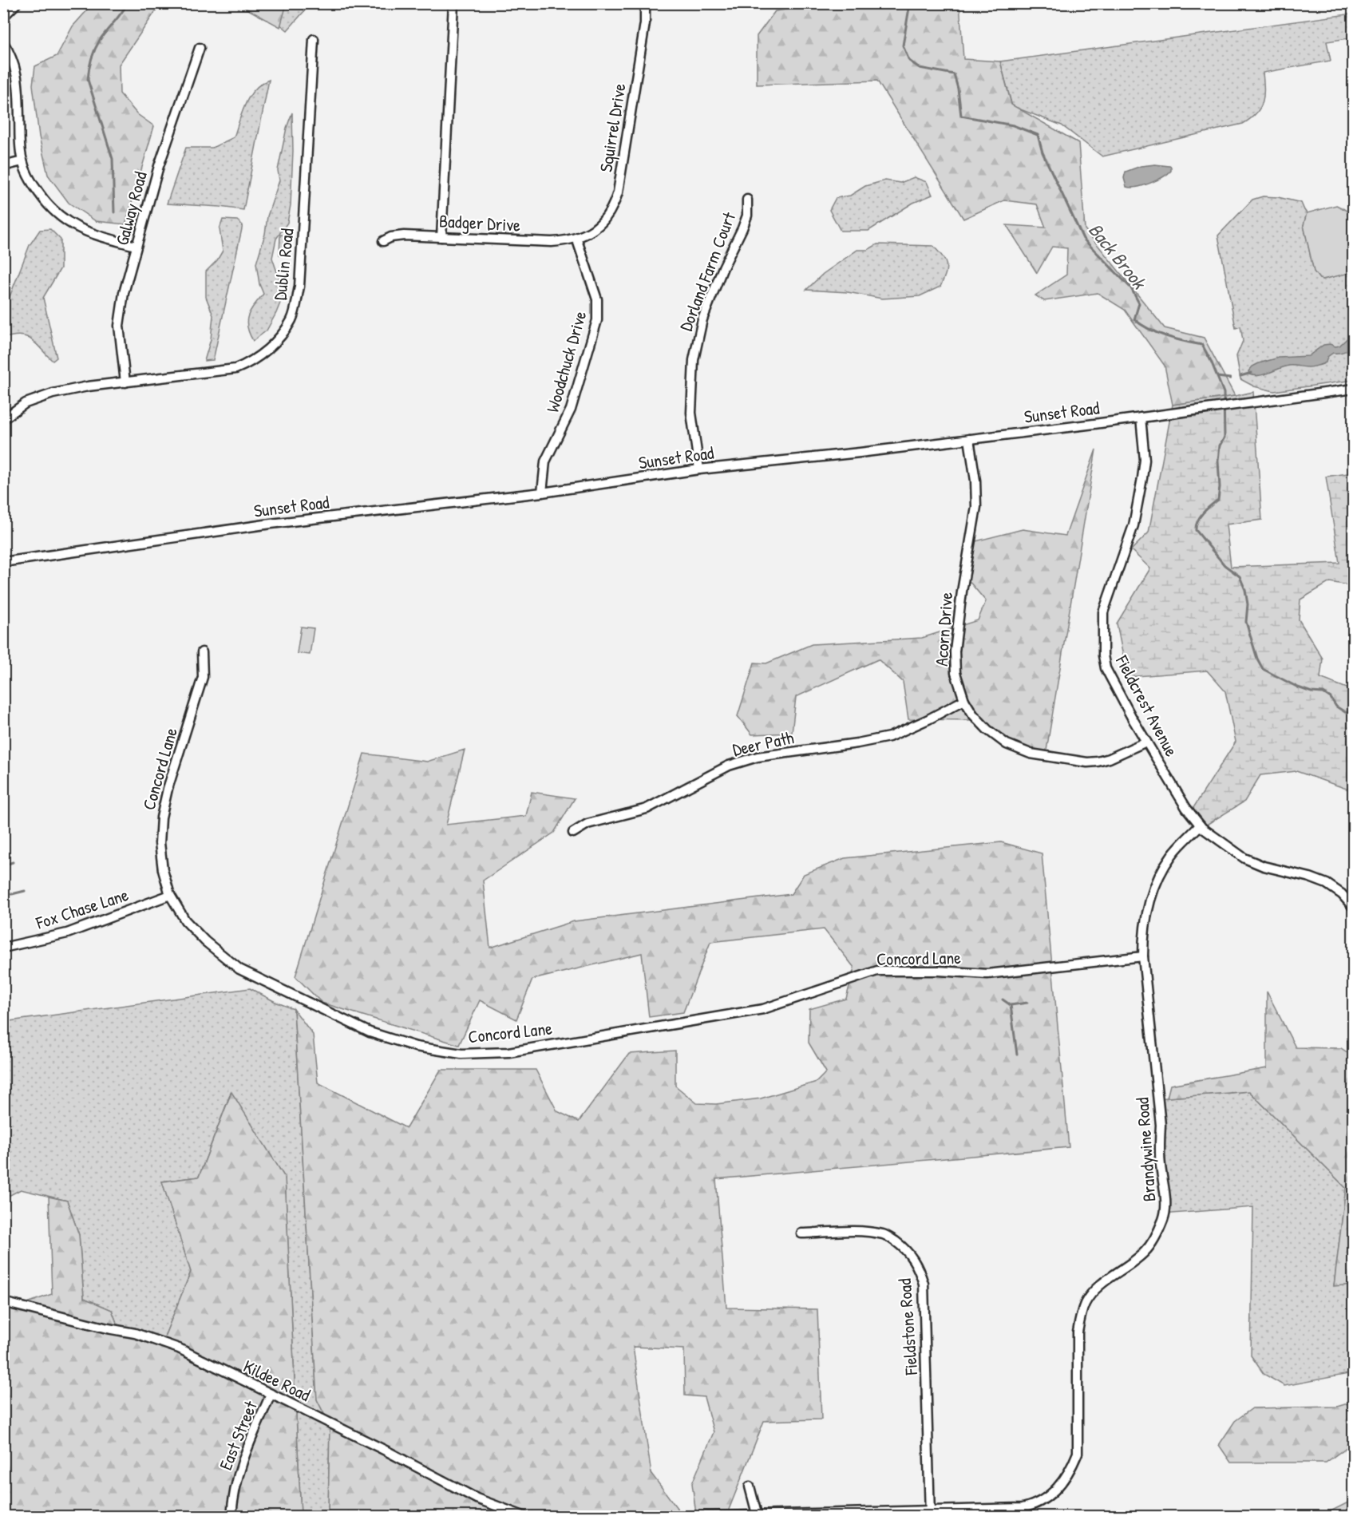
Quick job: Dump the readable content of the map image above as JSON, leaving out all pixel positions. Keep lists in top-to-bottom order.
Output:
{
  "streets": {
    "street": [
      "Squirrel Drive",
      "Galway Road",
      "Badger Drive",
      "Dublin Road",
      "Dorland Farm Court",
      "Woodchuck Drive",
      "Sunset Road",
      "Acorn Drive",
      "Fieldcrest Avenue",
      "Deer Path",
      "Concord Lane",
      "Fox Chase Lane",
      "Brandywine Road",
      "Fieldstone Road",
      "Kildee Road",
      "East Street"
    ]
  },
  "crossings": [
    ["Squirrel Drive", "Badger Drive"],
    ["Squirrel Drive", "Woodchuck Drive"],
    ["Galway Road", "Dublin Road"],
    ["Badger Drive", "Woodchuck Drive"],
    ["Dorland Farm Court", "Sunset Road"],
    ["Woodchuck Drive", "Sunset Road"],
    ["Sunset Road", "Acorn Drive"],
    ["Sunset Road", "Fieldcrest Avenue"],
    ["Acorn Drive", "Fieldcrest Avenue"],
    ["Acorn Drive", "Deer Path"],
    ["Fieldcrest Avenue", "Brandywine Road"],
    ["Concord Lane", "Fox Chase Lane"],
    ["Concord Lane", "Brandywine Road"],
    ["Brandywine Road", "Fieldstone Road"],
    ["Kildee Road", "East Street"]
  ],
  "water": ["Back Brook"]
}
